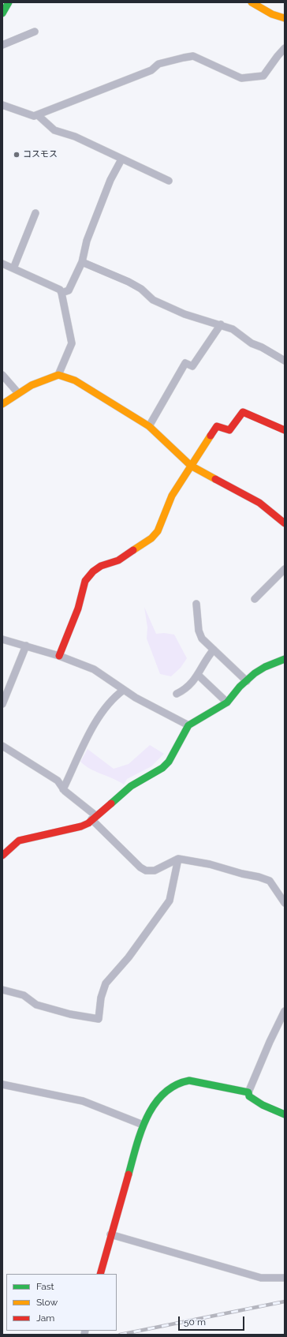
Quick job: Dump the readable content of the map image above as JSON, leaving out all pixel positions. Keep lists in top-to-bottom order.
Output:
{
  "places": ["コスモス"],
  "legend": ["Fast", "Slow", "Jam"],
  "scale_bar": "50 m"
}
